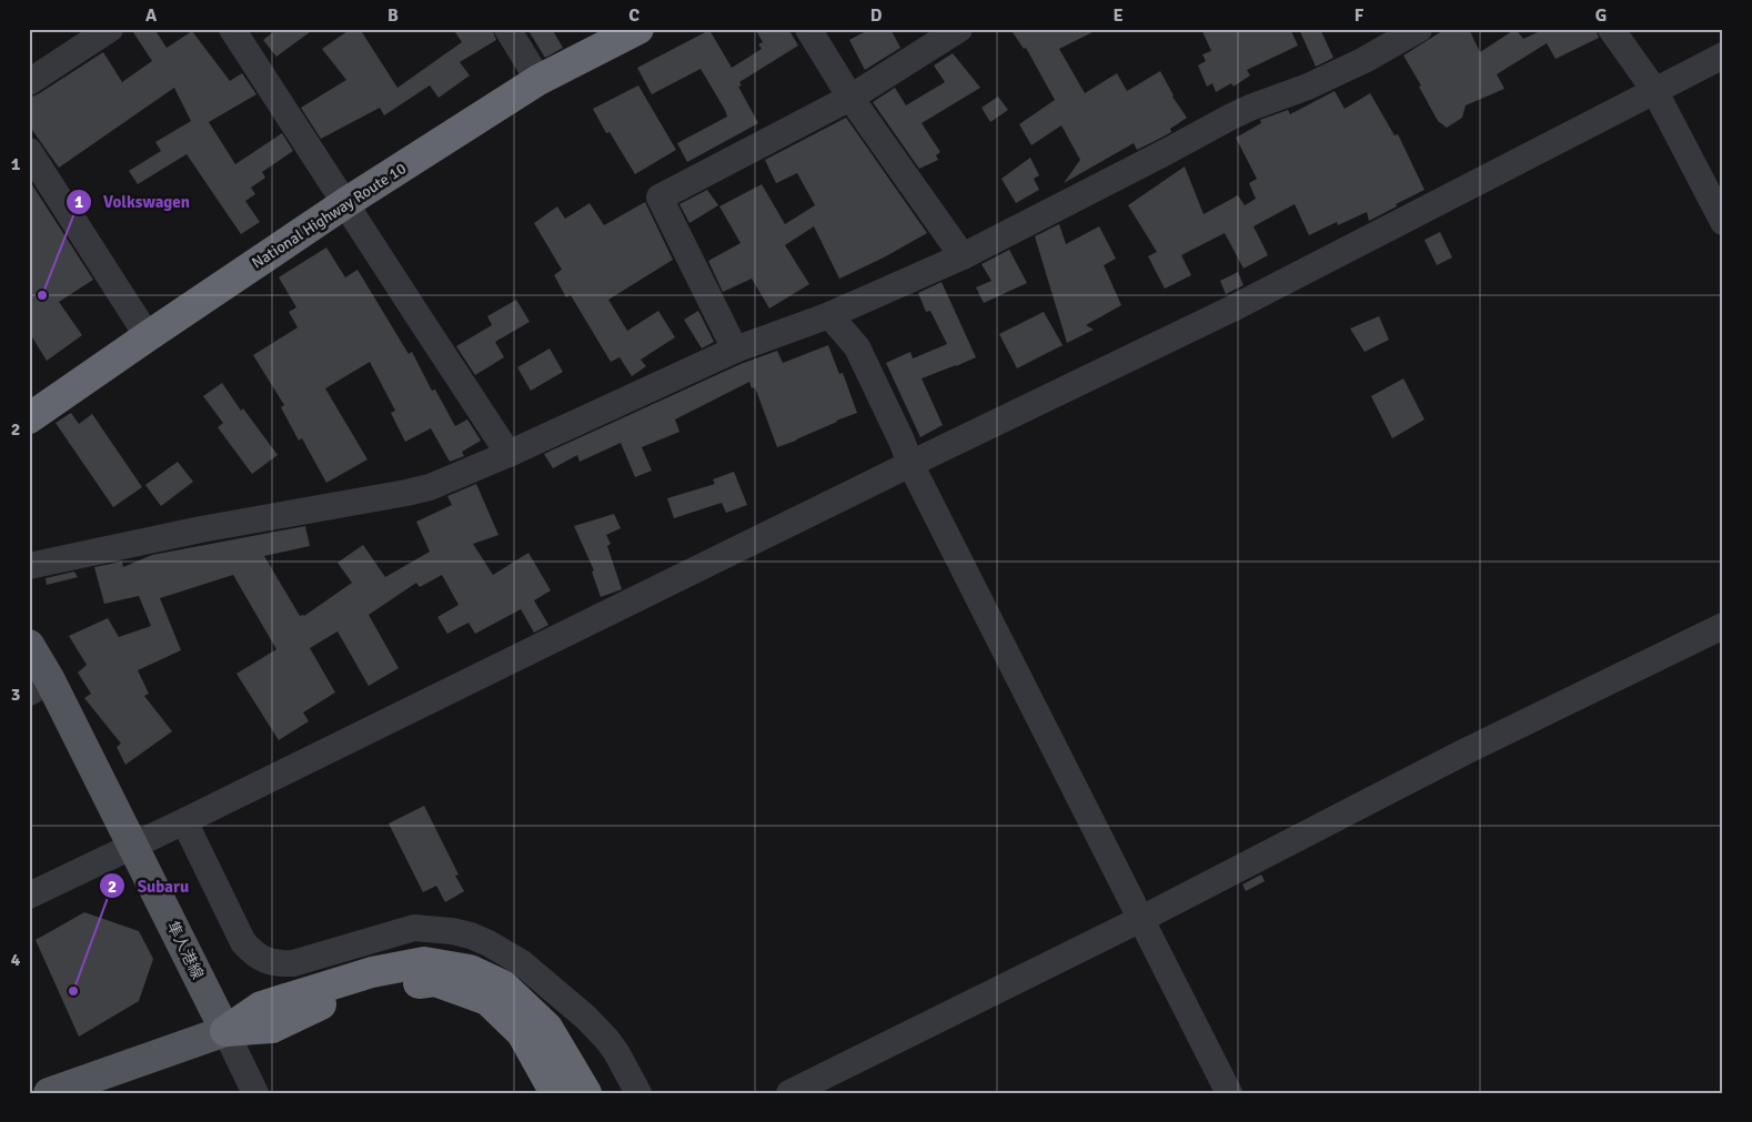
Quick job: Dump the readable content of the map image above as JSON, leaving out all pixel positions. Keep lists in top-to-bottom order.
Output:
{
  "streets": {
    "highway": ["National Highway Route 10"],
    "main road": ["隼人港線"]
  },
  "places": ["Volkswagen", "Subaru"],
  "grid": {
    "columns": [
      "A",
      "B",
      "C",
      "D",
      "E",
      "F",
      "G"
    ],
    "rows": [
      "1",
      "2",
      "3",
      "4"
    ]
  }
}
